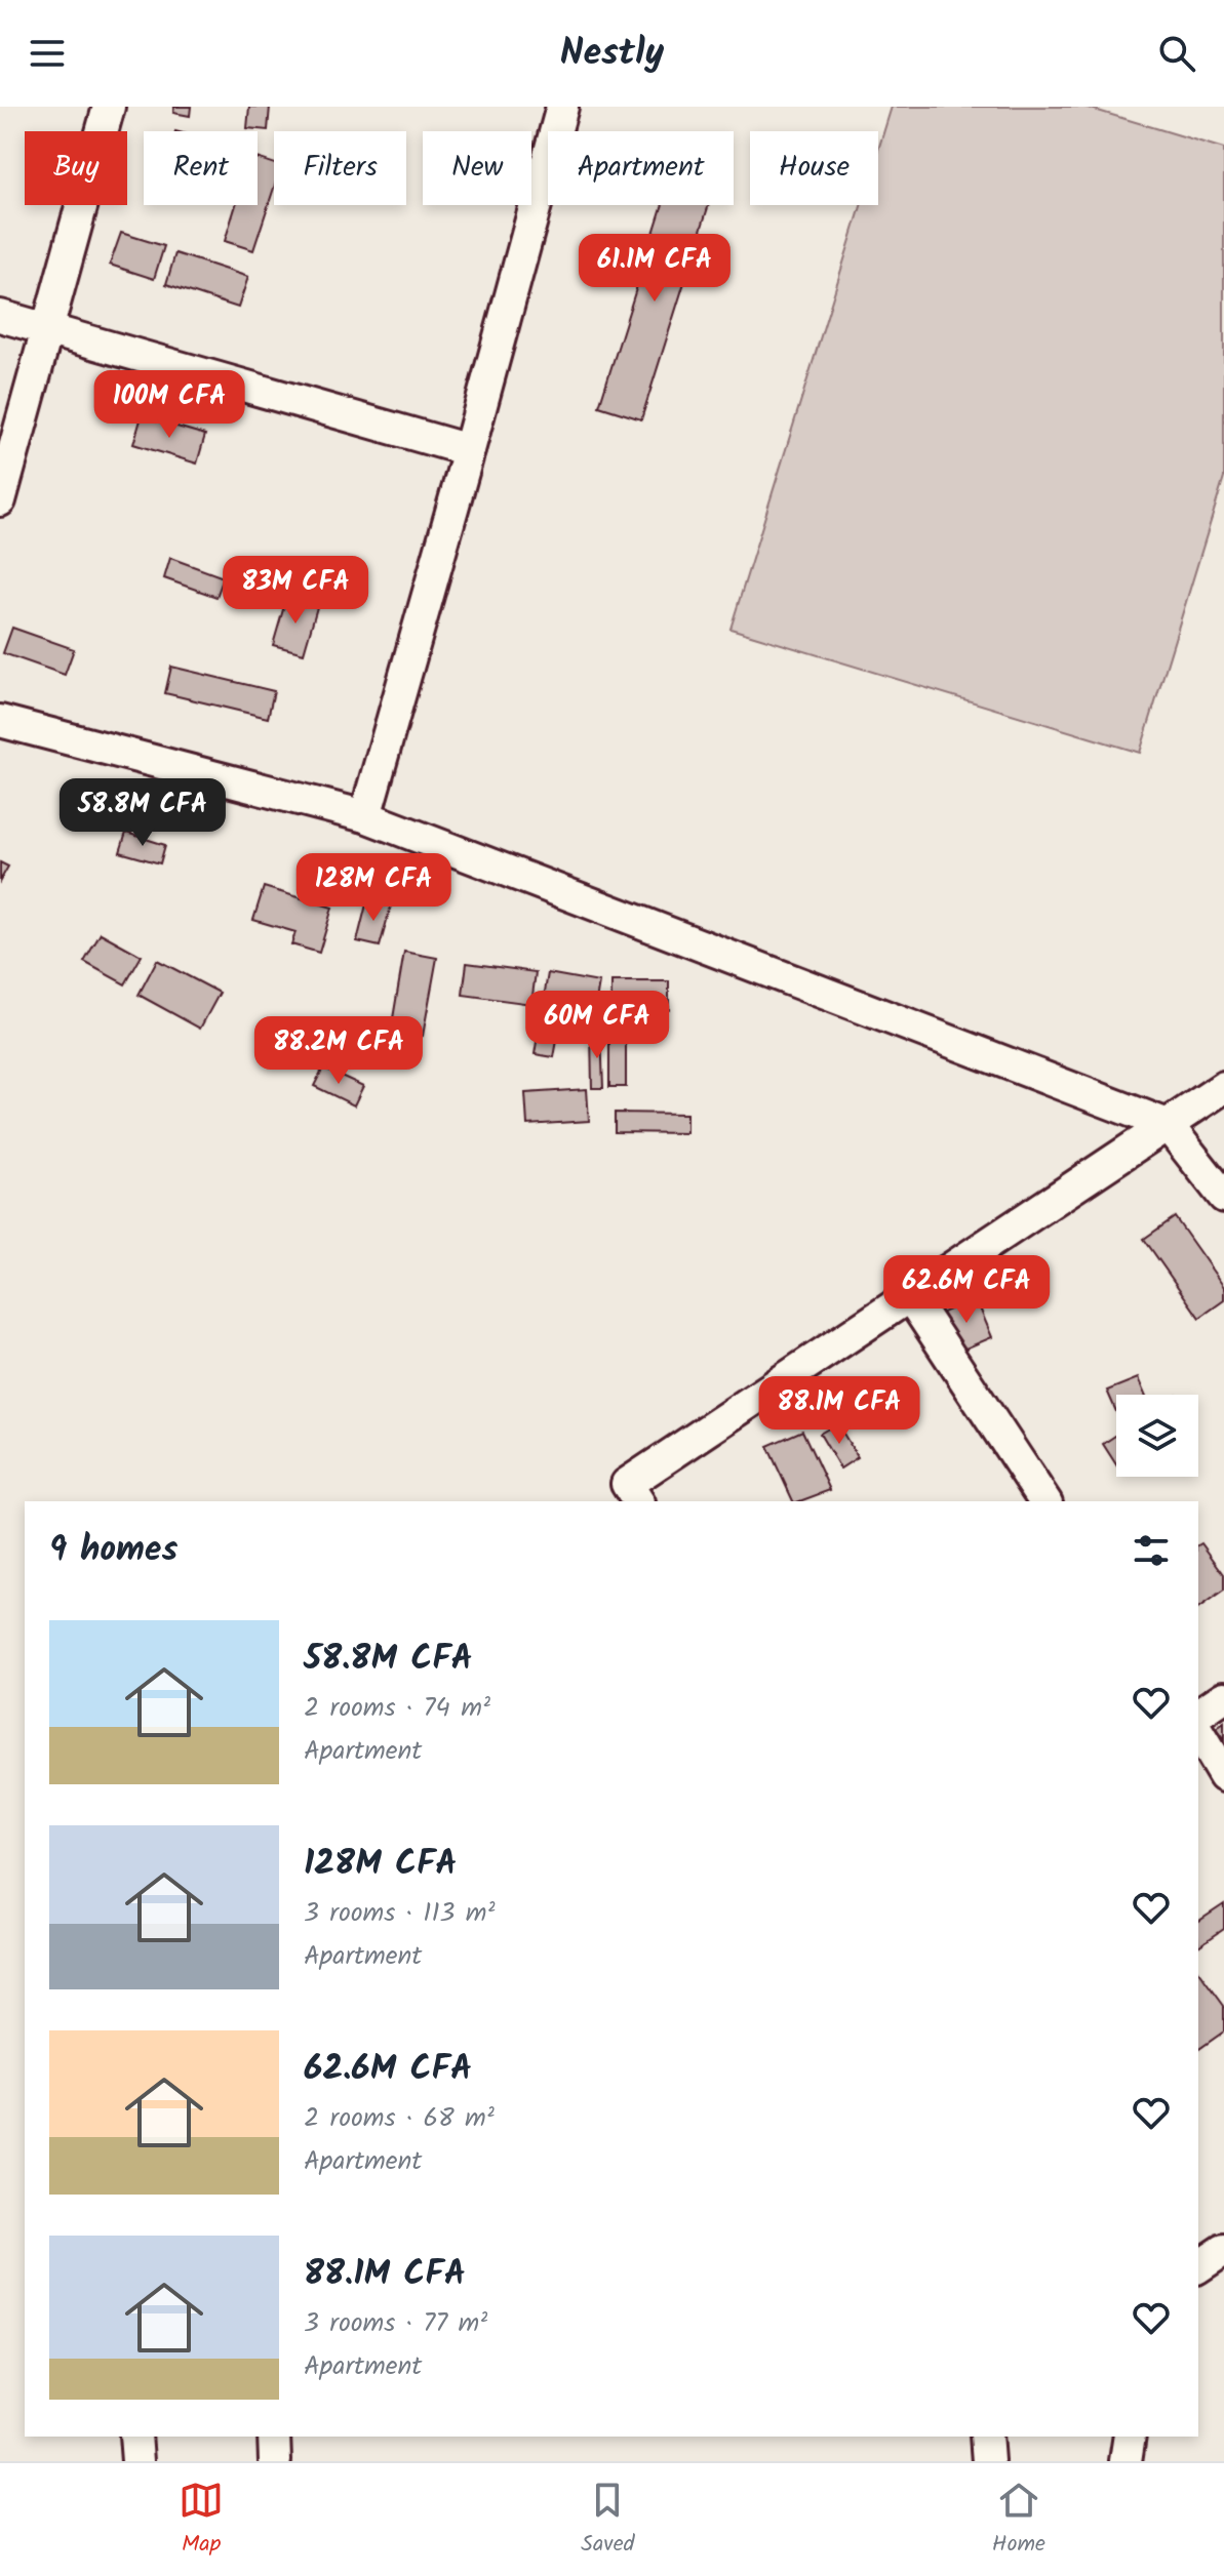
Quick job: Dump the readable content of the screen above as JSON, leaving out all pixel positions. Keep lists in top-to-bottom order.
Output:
{
  "page": {
    "header": "Nestly",
    "chip": [
      "Buy",
      "Rent",
      "Filters",
      "New",
      "Apartment",
      "House"
    ],
    "price": [
      "61.1M CFA",
      "100M CFA",
      "83M CFA",
      "58.8M CFA",
      "128M CFA",
      "60M CFA",
      "88.2M CFA",
      "62.6M CFA",
      "88.1M CFA"
    ],
    "heading": "9 homes",
    "list": [
      {
        "name": "58.8M CFA",
        "note": "2 rooms · 74 m² · Apartment"
      },
      {
        "name": "128M CFA",
        "note": "3 rooms · 113 m² · Apartment"
      },
      {
        "name": "62.6M CFA",
        "note": "2 rooms · 68 m² · Apartment"
      },
      {
        "name": "88.1M CFA",
        "note": "3 rooms · 77 m² · Apartment"
      }
    ],
    "tabs": ["Map", "Saved", "Home"]
  }
}
